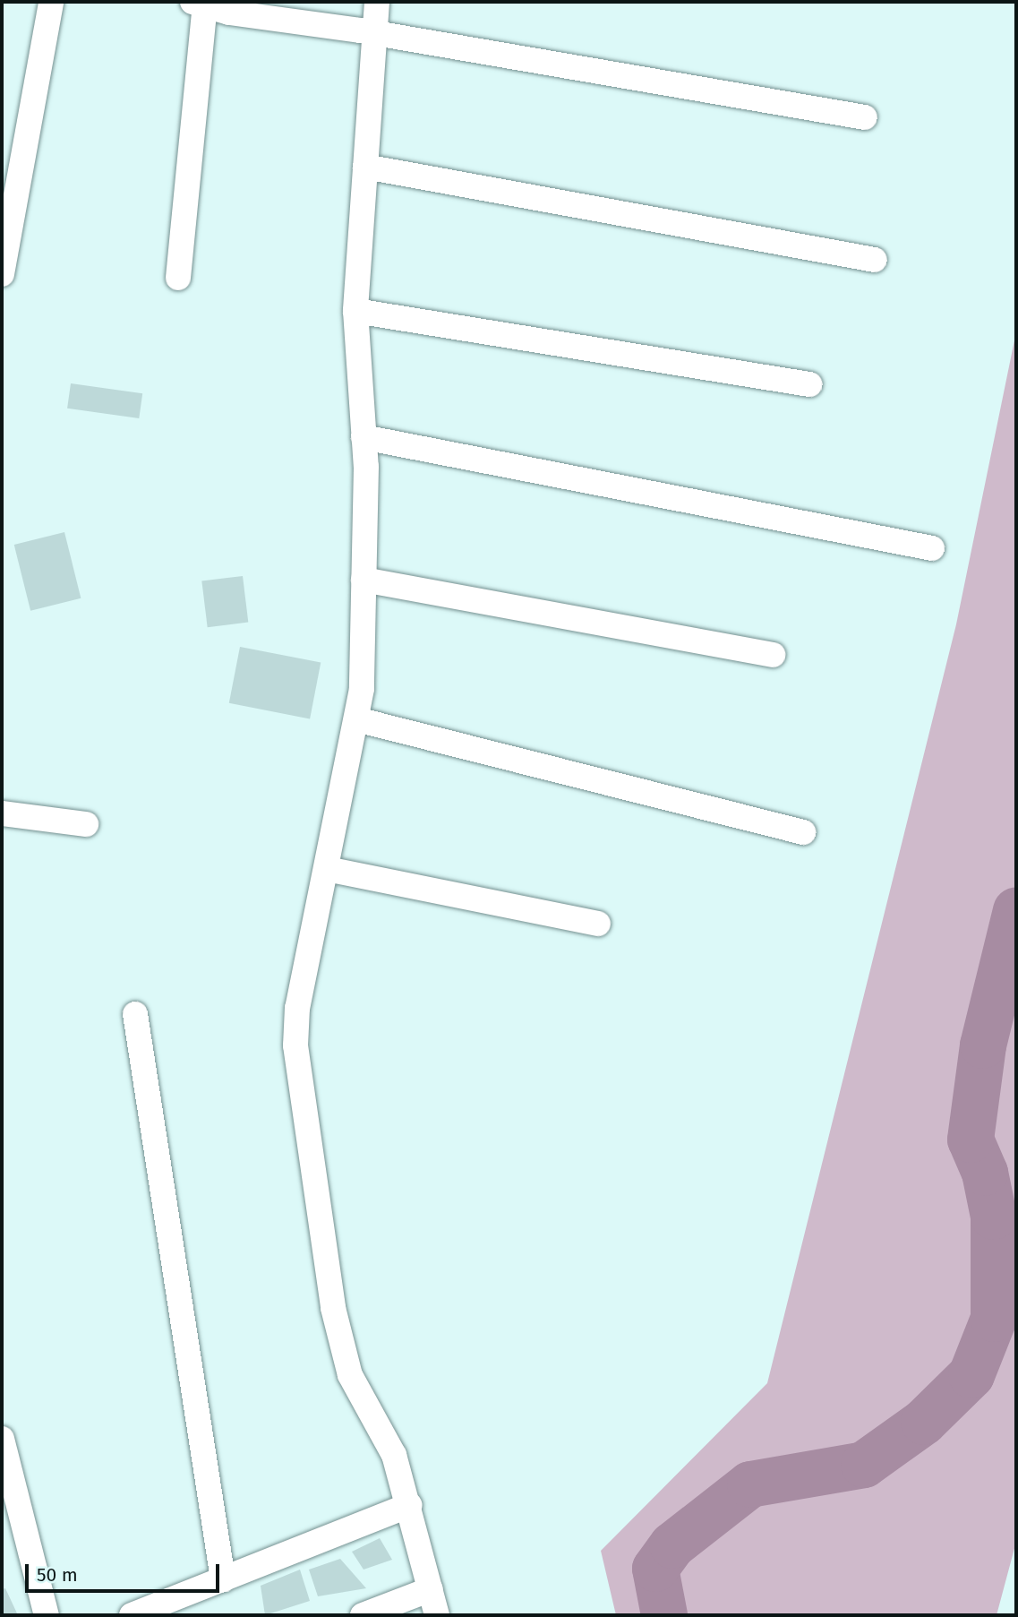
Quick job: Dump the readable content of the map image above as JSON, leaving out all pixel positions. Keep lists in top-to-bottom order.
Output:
{
  "scale_bar": "50 m"
}
